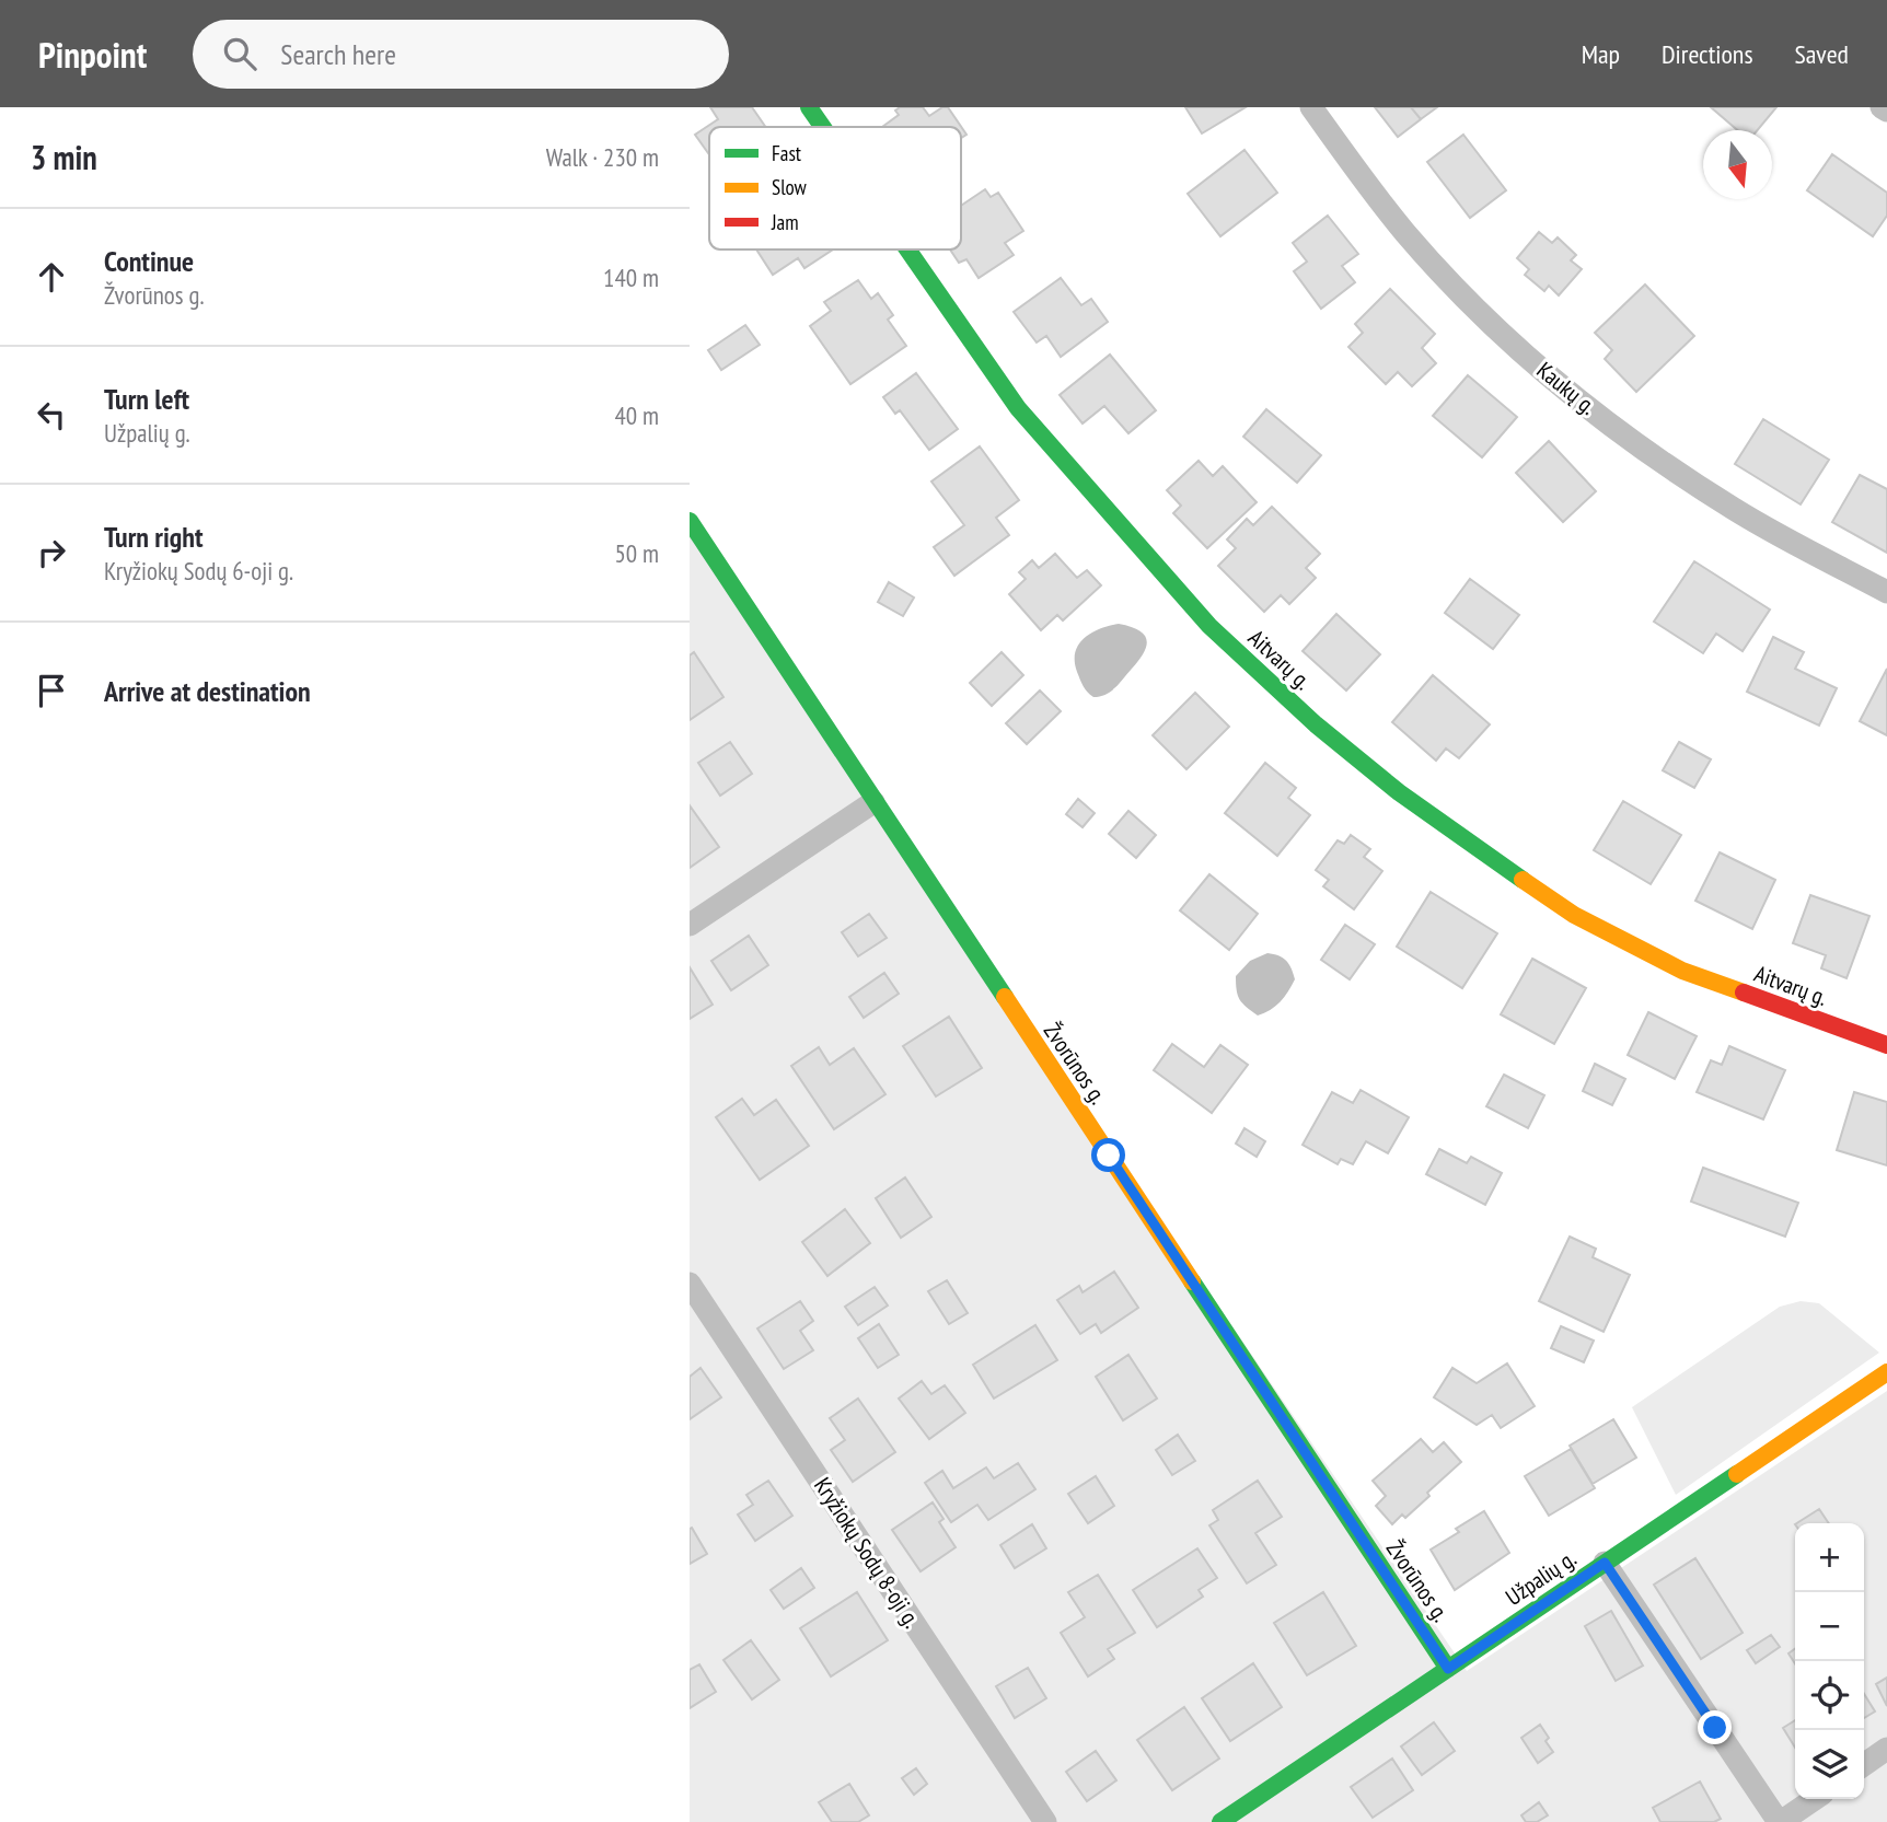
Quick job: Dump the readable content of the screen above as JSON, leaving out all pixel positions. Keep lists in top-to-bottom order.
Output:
{
  "streets": {
    "street": [
      "Kaukų g.",
      "Aitvarų g.",
      "Žvorūnos g.",
      "Kryžiokų Sodų 8-oji g.",
      "Užpalių g."
    ]
  },
  "crossings": [
    ["Žvorūnos g.", "Užpalių g."]
  ],
  "legend": ["Fast", "Slow", "Jam"],
  "north": "bottom",
  "page": {
    "header": "Pinpoint",
    "search": "Search here",
    "nav": ["Map", "Directions", "Saved"],
    "heading": ["3 min", "Walk · 230 m"],
    "list": [
      ["Continue", "Žvorūnos g.", "140 m"],
      ["Turn left", "Užpalių g.", "40 m"],
      ["Turn right", "Kryžiokų Sodų 6-oji g.", "50 m"],
      "Arrive at destination"
    ],
    "map_buttons": ["+", "−"]
  }
}
